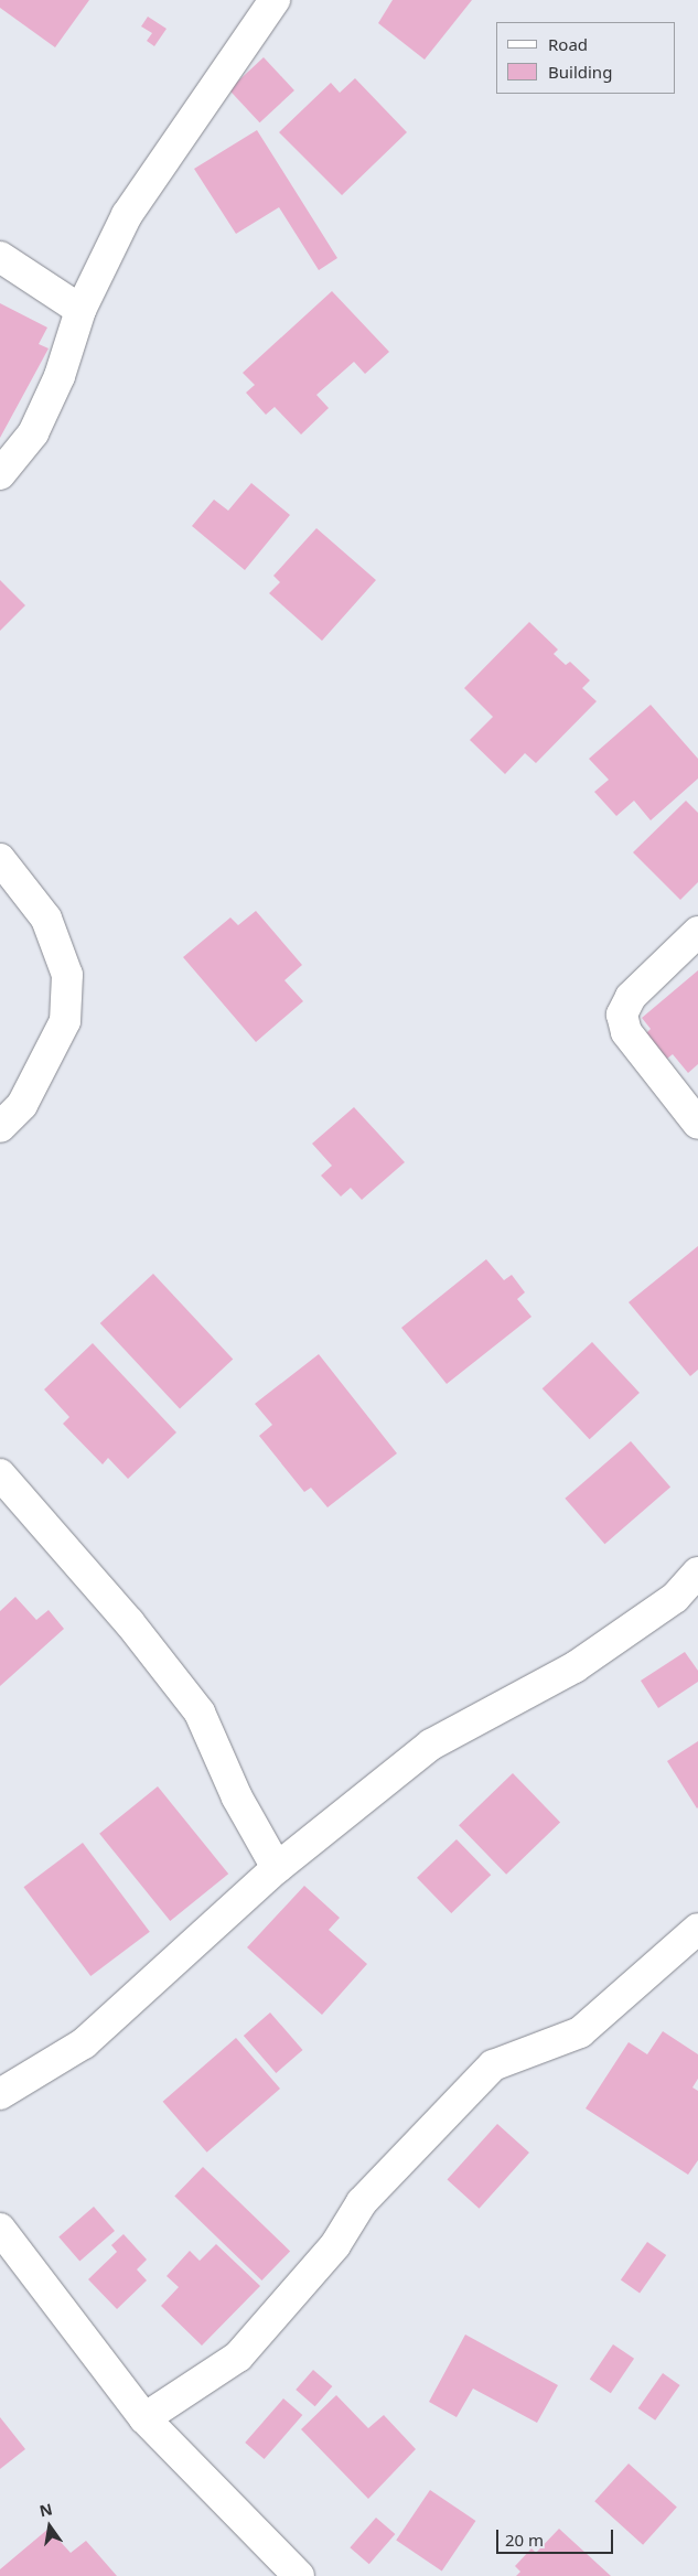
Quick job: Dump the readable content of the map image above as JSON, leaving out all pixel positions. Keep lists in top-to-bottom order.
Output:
{
  "legend": ["Road", "Building"],
  "scale_bar": "20 m",
  "north": "top"
}
